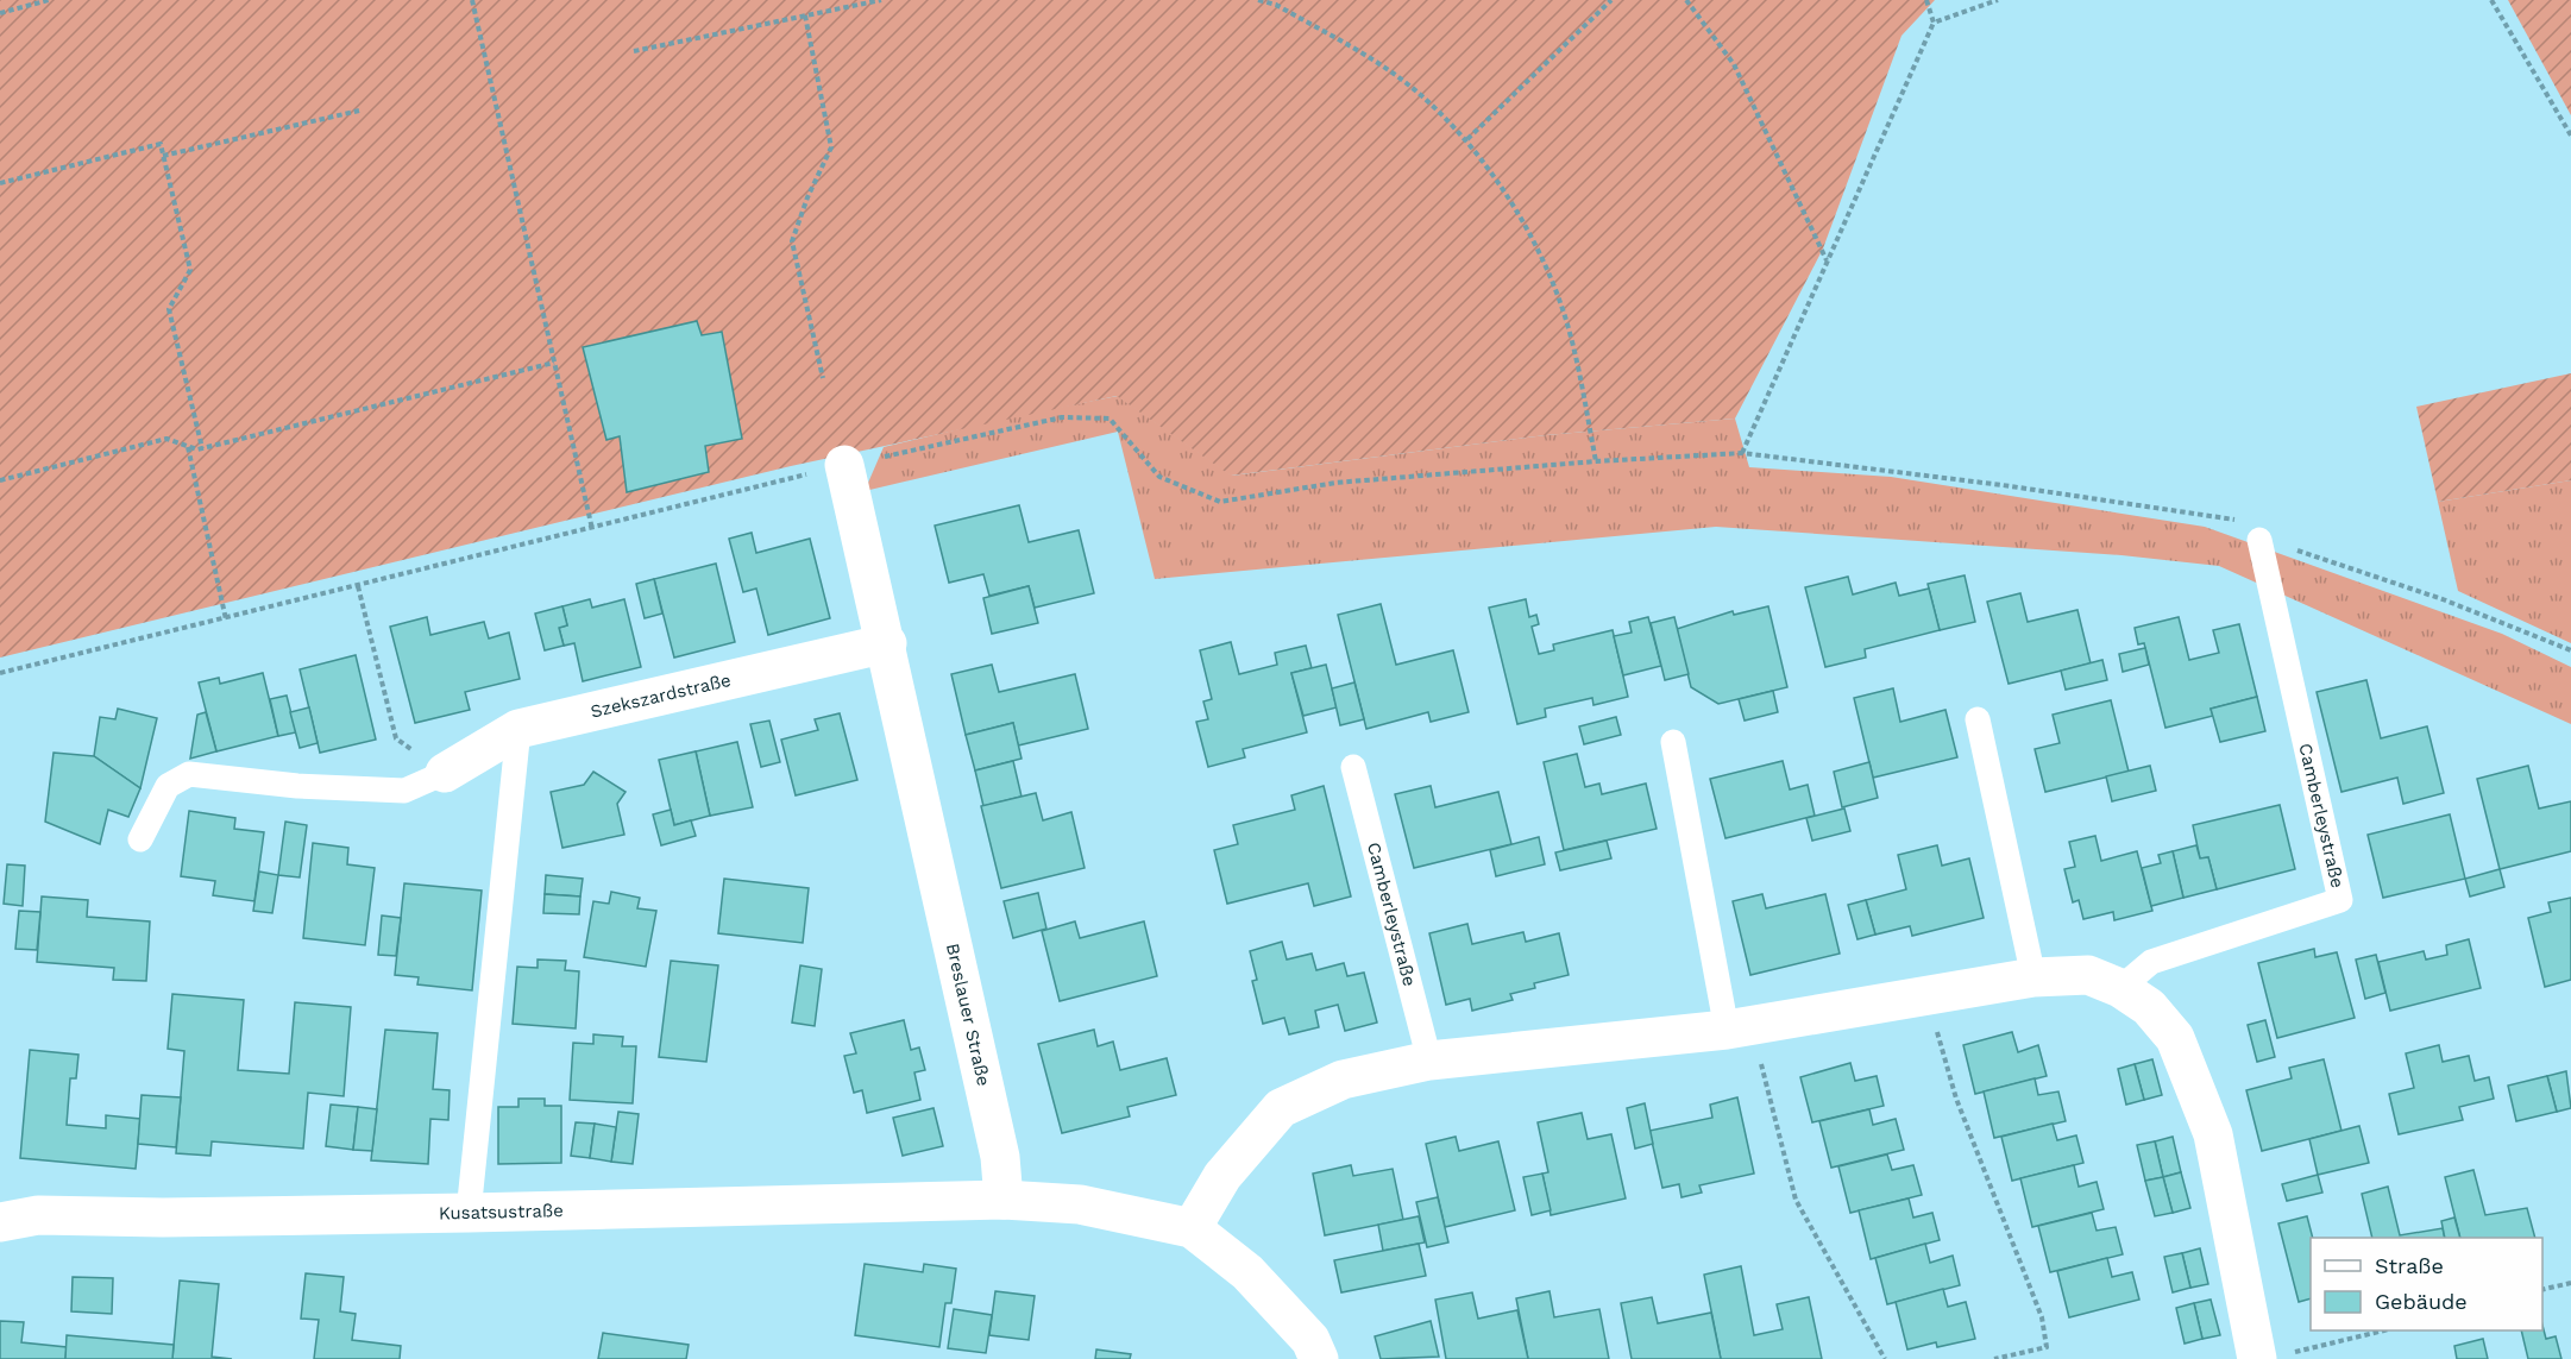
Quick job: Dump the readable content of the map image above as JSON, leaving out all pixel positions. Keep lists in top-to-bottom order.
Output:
{
  "streets": {
    "street": ["Szekszardstraße", "Breslauer Straße", "Kusatsustraße"],
    "lane": ["Camberleystraße"]
  },
  "crossings": [
    ["Szekszardstraße", "Breslauer Straße"],
    ["Breslauer Straße", "Kusatsustraße"]
  ],
  "legend": ["Straße", "Gebäude"]
}
